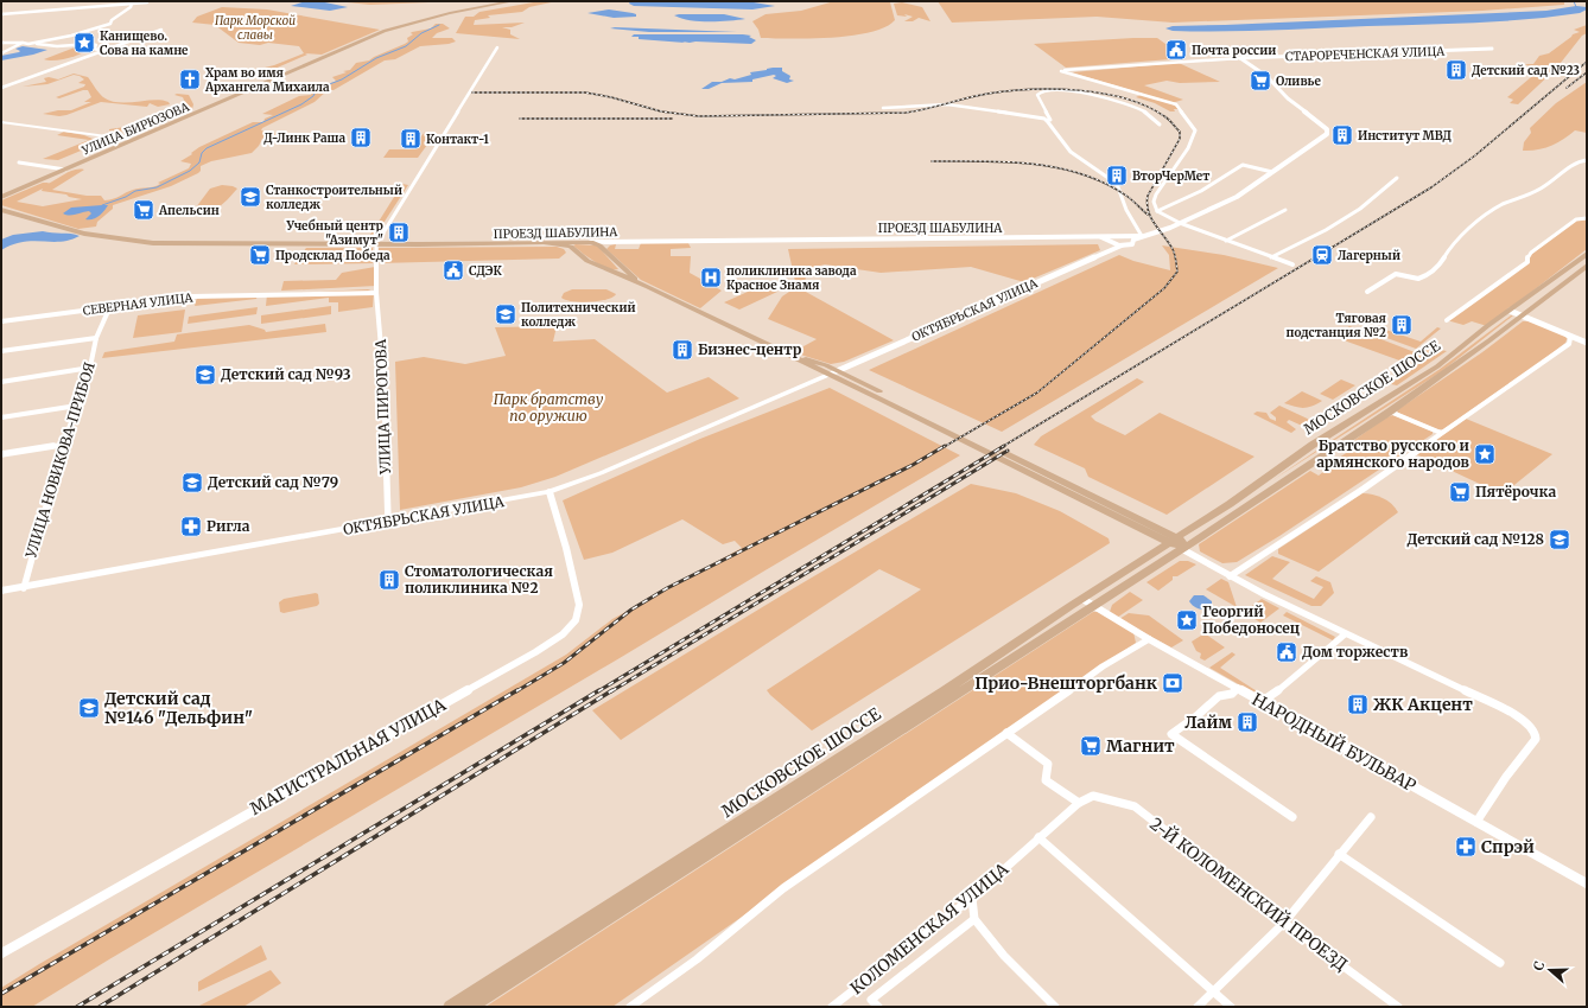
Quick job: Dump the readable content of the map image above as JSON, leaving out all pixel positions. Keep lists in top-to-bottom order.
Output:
{
  "streets": {
    "main road": [
      "УЛИЦА БИРЮЗОВА",
      "ПРОЕЗД ШАБУЛИНА",
      "ОКТЯБРЬСКАЯ УЛИЦА",
      "МОСКОВСКОЕ ШОССЕ"
    ],
    "street": [
      "СТАРОРЕЧЕНСКАЯ УЛИЦА",
      "СЕВЕРНАЯ УЛИЦА",
      "УЛИЦА ПИРОГОВА",
      "УЛИЦА НОВИКОВА-ПРИБОЯ",
      "НАРОДНЫЙ БУЛЬВАР",
      "МАГИСТРАЛЬНАЯ УЛИЦА",
      "2-Й КОЛОМЕНСКИЙ ПРОЕЗД",
      "КОЛОМЕНСКАЯ УЛИЦА"
    ]
  },
  "crossings": [
    ["ПРОЕЗД ШАБУЛИНА", "ОКТЯБРЬСКАЯ УЛИЦА"],
    ["ПРОЕЗД ШАБУЛИНА", "УЛИЦА ПИРОГОВА"],
    ["СЕВЕРНАЯ УЛИЦА", "УЛИЦА ПИРОГОВА"],
    ["СЕВЕРНАЯ УЛИЦА", "УЛИЦА НОВИКОВА-ПРИБОЯ"],
    ["ОКТЯБРЬСКАЯ УЛИЦА", "УЛИЦА ПИРОГОВА"],
    ["ОКТЯБРЬСКАЯ УЛИЦА", "УЛИЦА НОВИКОВА-ПРИБОЯ"],
    ["ОКТЯБРЬСКАЯ УЛИЦА", "МАГИСТРАЛЬНАЯ УЛИЦА"],
    ["МОСКОВСКОЕ ШОССЕ", "НАРОДНЫЙ БУЛЬВАР"],
    ["2-Й КОЛОМЕНСКИЙ ПРОЕЗД", "КОЛОМЕНСКАЯ УЛИЦА"]
  ],
  "parks": ["Парк Морской славы", "Парк братству по оружию"],
  "places": {
    "place": ["Канищево. Сова на камне", "Братство русского и армянского народов", "Георгий Победоносец"],
    "public building": ["Почта россии", "СДЭК", "Дом торжеств"],
    "building": [
      "Детский сад №23",
      "Институт МВД",
      "Д-Линк Раша",
      "Контакт-1",
      "ВторЧерМет",
      "Учебный центр \"Азимут\"",
      "Тяговая подстанция №2",
      "Бизнес-центр",
      "Стоматологическая поликлиника №2",
      "ЖК Акцент",
      "Лайм"
    ],
    "church": ["Храм во имя Архангела Михаила"],
    "supermarket": [
      "Оливье",
      "Апельсин",
      "Продсклад Победа",
      "Пятёрочка",
      "Магнит"
    ],
    "school or university": [
      "Станкостроительный колледж",
      "Политехнический колледж",
      "Детский сад №93",
      "Детский сад №79",
      "Детский сад №128",
      "Детский сад №146 \"Дельфин\""
    ],
    "station": ["Лагерный"],
    "hospital": ["поликлиника завода Красное Знамя"],
    "pharmacy": ["Ригла", "Спрэй"],
    "bank": ["Прио-Внешторгбанк"]
  },
  "north": "left"
}
